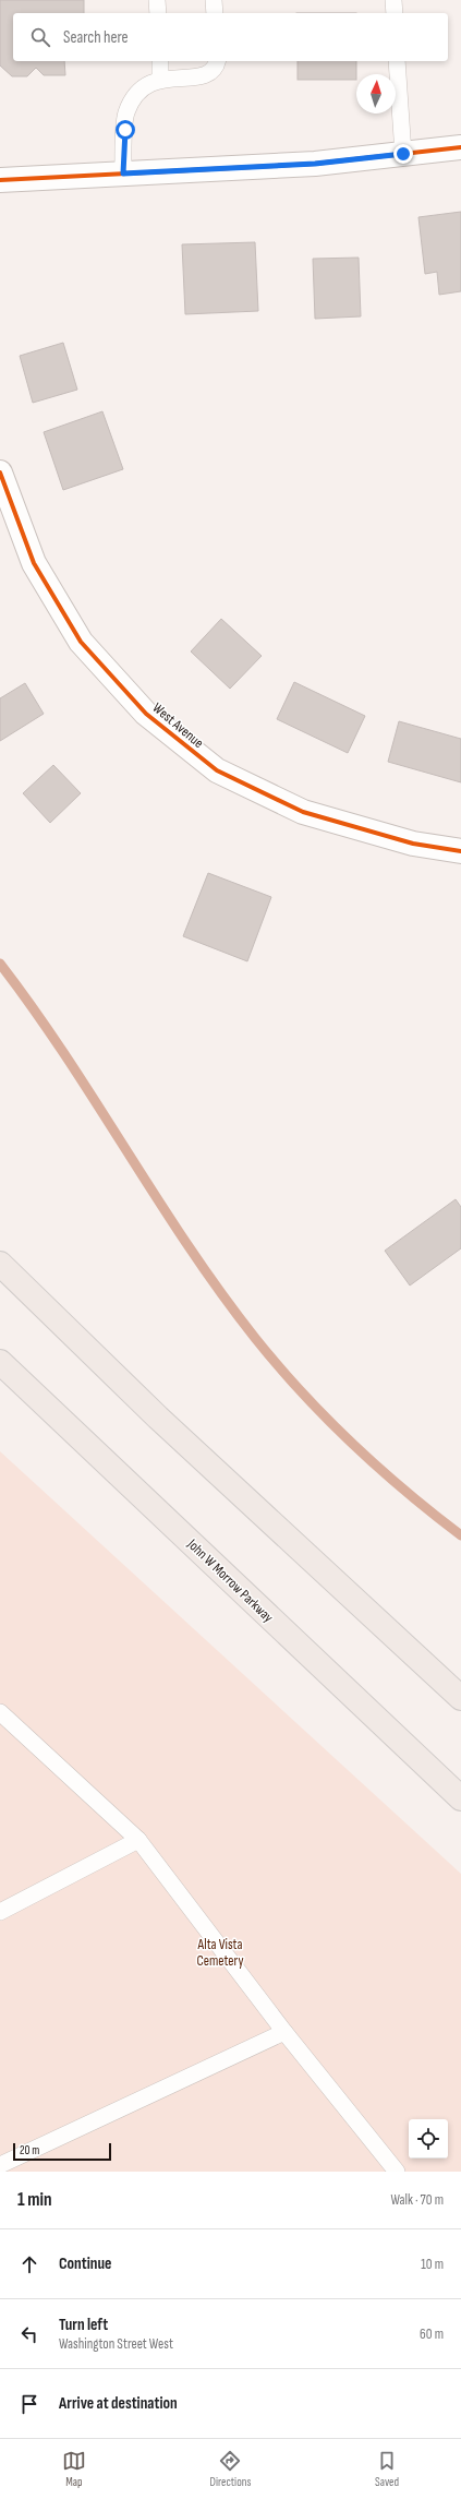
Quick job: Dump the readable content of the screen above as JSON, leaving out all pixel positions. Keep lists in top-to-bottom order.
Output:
{
  "streets": {
    "main road": ["John W Morrow Parkway"],
    "street": ["West Avenue"]
  },
  "parks": ["Alta Vista Cemetery"],
  "scale_bar": "20 m",
  "north": "top",
  "page": {
    "search": "Search here",
    "scale": "20 m",
    "heading": ["1 min", "Walk · 70 m"],
    "list": [
      ["Continue", "10 m"],
      ["Turn left", "Washington Street West", "60 m"],
      "Arrive at destination"
    ],
    "nav": ["Map", "Directions", "Saved"]
  }
}
